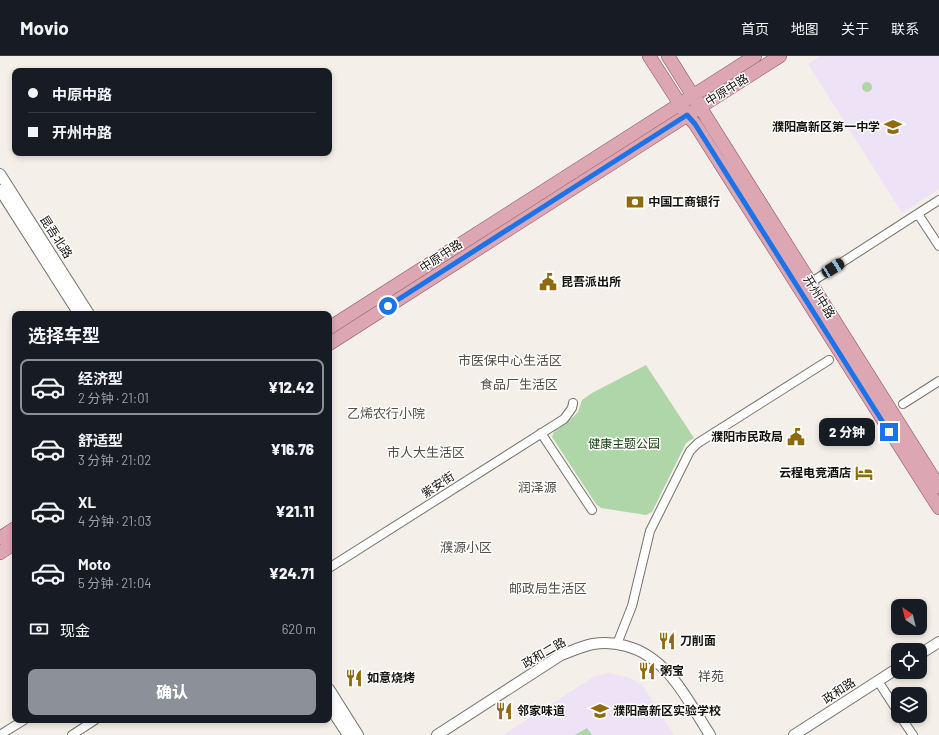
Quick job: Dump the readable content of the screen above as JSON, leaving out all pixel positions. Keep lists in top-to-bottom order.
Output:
{
  "streets": {
    "main road": ["中原中路", "开州中路"],
    "street": [
      "昆吾北路",
      "紫安街",
      "政和二路",
      "政和路"
    ]
  },
  "crossings": [
    ["中原中路", "开州中路"]
  ],
  "districts": [
    "市医保中心生活区",
    "食品厂生活区",
    "乙烯农行小院",
    "市人大生活区",
    "润泽源",
    "濮源小区",
    "邮政局生活区",
    "祥苑"
  ],
  "parks": ["健康主题公园"],
  "places": {
    "school or university": ["濮阳高新区第一中学", "濮阳高新区实验学校"],
    "bank": ["中国工商银行"],
    "public building": ["昆吾派出所", "濮阳市民政局"],
    "hotel": ["云程电竞酒店"],
    "restaurant": [
      "刀削面",
      "粥宝",
      "如意烧烤",
      "邻家味道"
    ]
  },
  "north": "top left",
  "page": {
    "header": "Movio",
    "nav": [
      "首页",
      "地图",
      "关于",
      "联系"
    ],
    "banner": ["中原中路", "开州中路"],
    "heading": "选择车型",
    "list": [
      {
        "name": "经济型",
        "note": "2 分钟 · 21:01",
        "value": "¥12.42"
      },
      {
        "name": "舒适型",
        "note": "3 分钟 · 21:02",
        "value": "¥16.76"
      },
      {
        "name": "XL",
        "note": "4 分钟 · 21:03",
        "value": "¥21.11"
      },
      {
        "name": "Moto",
        "note": "5 分钟 · 21:04",
        "value": "¥24.71"
      }
    ],
    "bubble": "2 分钟",
    "pay": ["现金", "620 m"],
    "buttons": "确认"
  }
}
